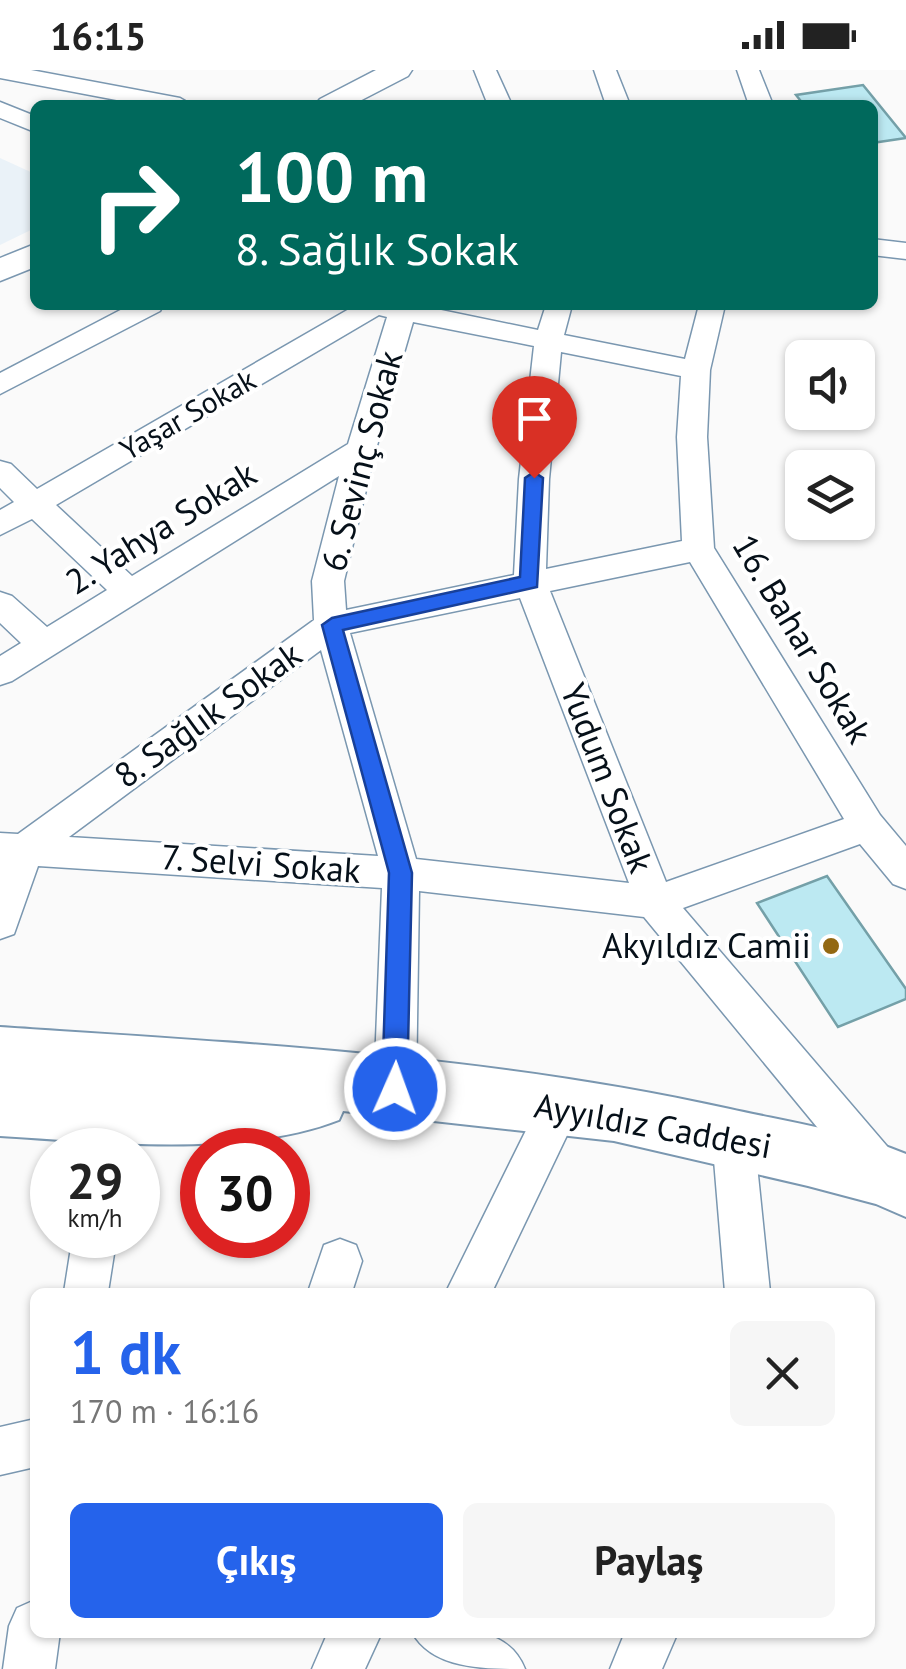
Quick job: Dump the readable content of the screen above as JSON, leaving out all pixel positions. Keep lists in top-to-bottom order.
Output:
{
  "streets": {
    "main road": ["Ayyıldız Caddesi"],
    "street": [
      "Yaşar Sokak",
      "6. Sevinç Sokak",
      "2. Yahya Sokak",
      "16. Bahar Sokak",
      "8. Sağlık Sokak",
      "Yudum Sokak",
      "7. Selvi Sokak"
    ]
  },
  "crossings": [
    ["6. Sevinç Sokak", "2. Yahya Sokak"],
    ["6. Sevinç Sokak", "8. Sağlık Sokak"],
    ["6. Sevinç Sokak", "7. Selvi Sokak"],
    ["6. Sevinç Sokak", "Ayyıldız Caddesi"],
    ["16. Bahar Sokak", "8. Sağlık Sokak"],
    ["16. Bahar Sokak", "7. Selvi Sokak"],
    ["8. Sağlık Sokak", "Yudum Sokak"],
    ["8. Sağlık Sokak", "7. Selvi Sokak"],
    ["Yudum Sokak", "7. Selvi Sokak"],
    ["Yudum Sokak", "Ayyıldız Caddesi"]
  ],
  "places": ["Akyıldız Camii"],
  "page": {
    "status": "16:15",
    "turn": ["100 m", "8. Sağlık Sokak"],
    "speed": "29 km/h",
    "limit": "30",
    "heading": ["1 dk", "170 m · 16:16"],
    "buttons": ["Çıkış", "Paylaş"]
  }
}
